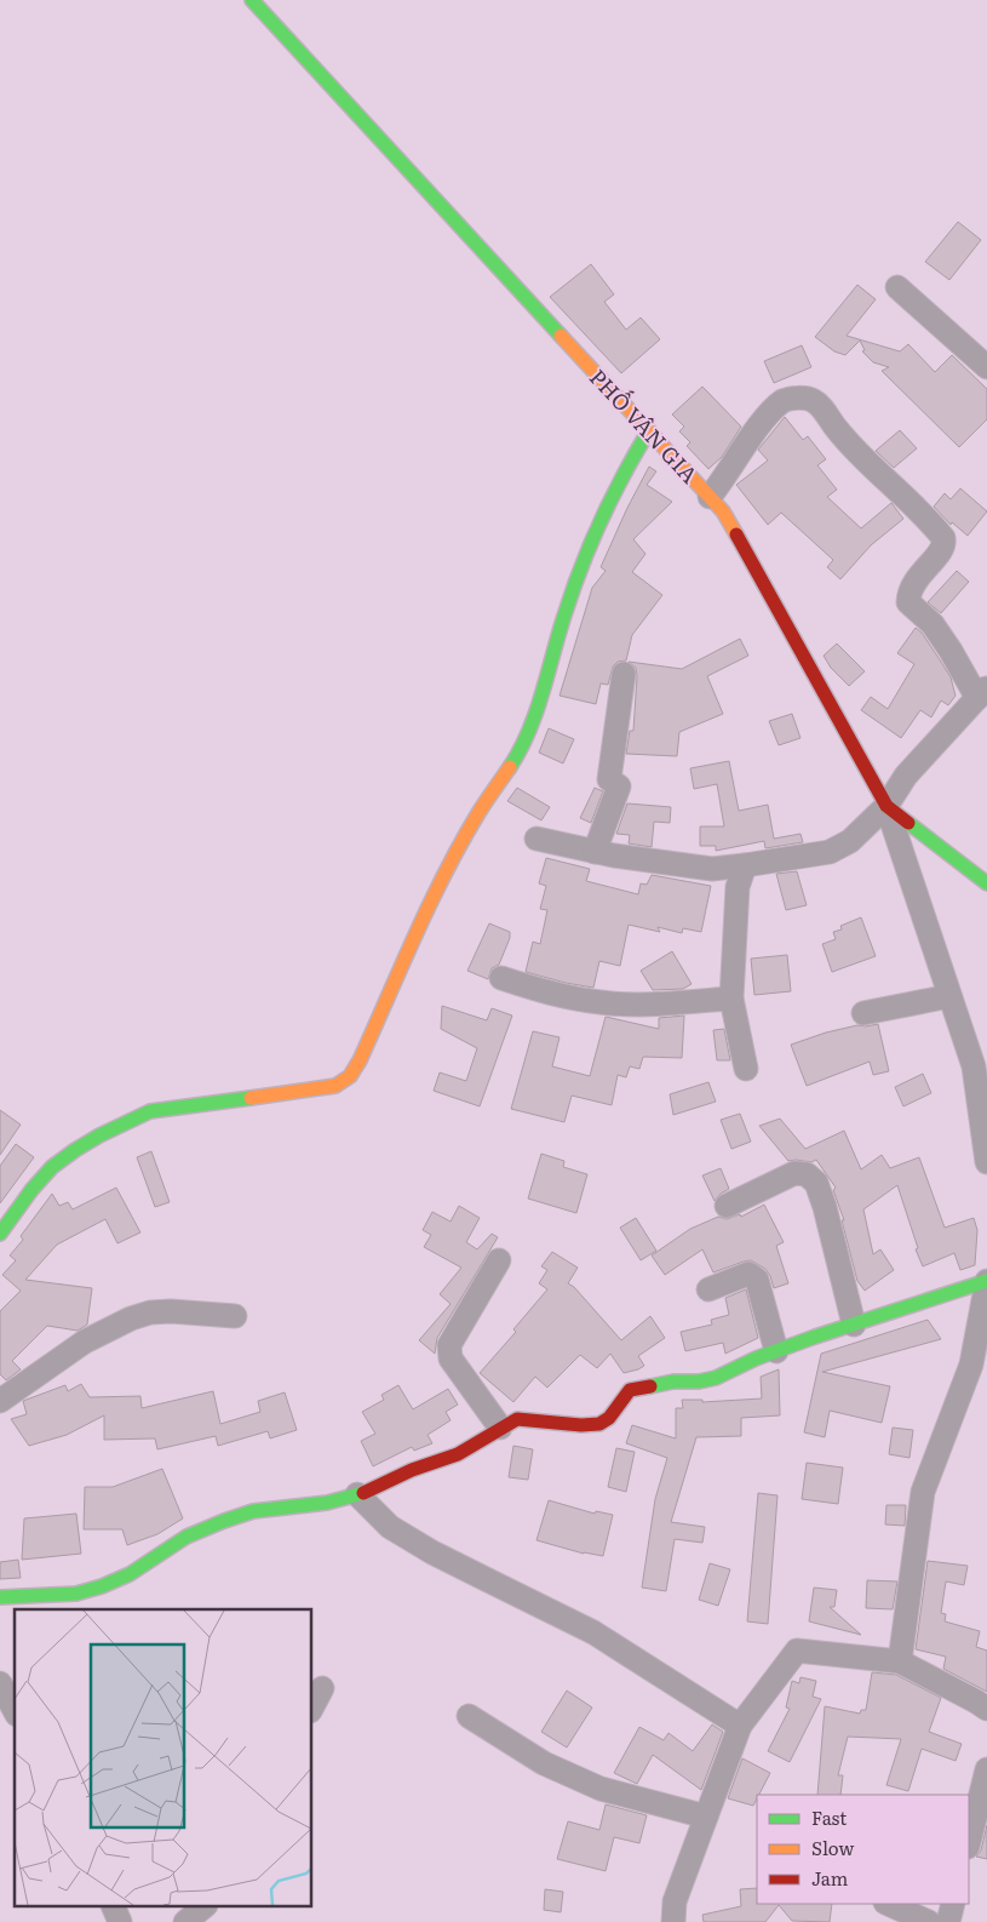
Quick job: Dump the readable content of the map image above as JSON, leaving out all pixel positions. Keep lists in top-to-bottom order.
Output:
{
  "streets": {
    "street": ["PHỐ VÂN GIA"]
  },
  "legend": ["Fast", "Slow", "Jam"]
}
